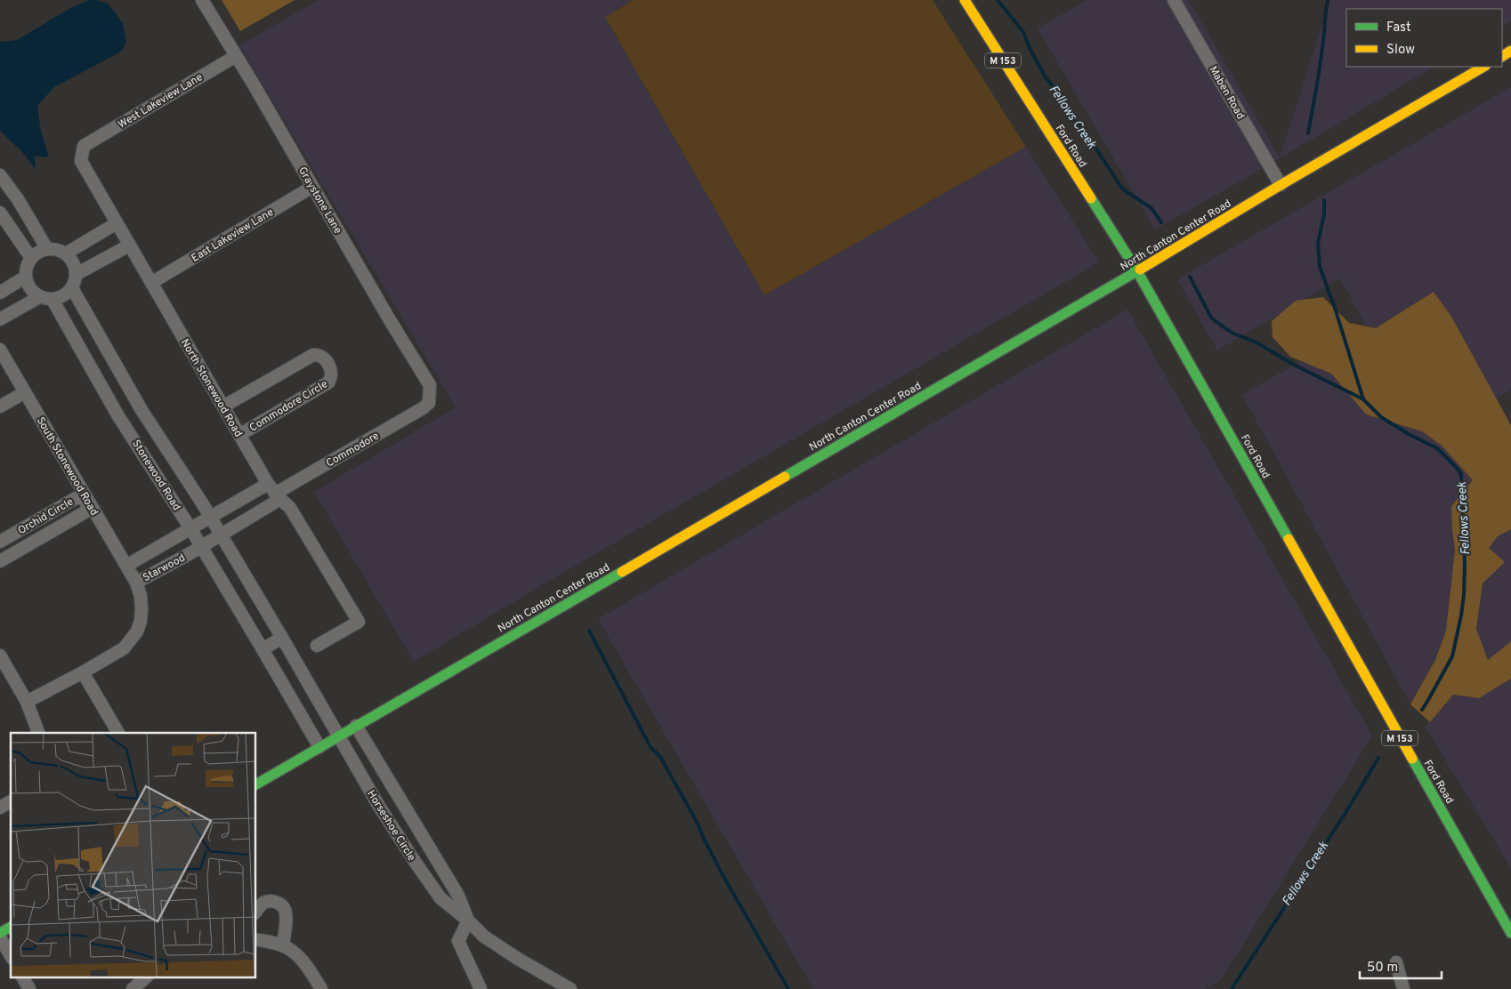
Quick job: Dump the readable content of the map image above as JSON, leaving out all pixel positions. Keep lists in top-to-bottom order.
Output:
{
  "streets": {
    "main road": ["M 153", "Ford Road", "North Canton Center Road"],
    "street": [
      "Maben Road",
      "West Lakeview Lane",
      "Graystone Lane",
      "East Lakeview Lane",
      "North Stonewood Road",
      "Commodore Circle",
      "Commodore",
      "South Stonewood Road",
      "Stonewood Road",
      "Orchid Circle",
      "Starwood",
      "Horseshoe Circle"
    ]
  },
  "crossings": [
    ["Maben Road", "North Canton Center Road"],
    ["West Lakeview Lane", "Graystone Lane"],
    ["West Lakeview Lane", "North Stonewood Road"],
    ["Ford Road", "North Canton Center Road"],
    ["Graystone Lane", "East Lakeview Lane"],
    ["Graystone Lane", "Commodore"],
    ["East Lakeview Lane", "North Stonewood Road"],
    ["North Canton Center Road", "Stonewood Road"],
    ["North Canton Center Road", "Horseshoe Circle"],
    ["North Stonewood Road", "Commodore Circle"],
    ["North Stonewood Road", "Commodore"],
    ["North Stonewood Road", "Starwood"],
    ["Commodore", "Starwood"],
    ["South Stonewood Road", "Orchid Circle"],
    ["South Stonewood Road", "Starwood"],
    ["Stonewood Road", "Starwood"],
    ["Stonewood Road", "Horseshoe Circle"]
  ],
  "water": ["Fellows Creek"],
  "legend": ["Fast", "Slow"],
  "scale_bar": "50 m"
}
